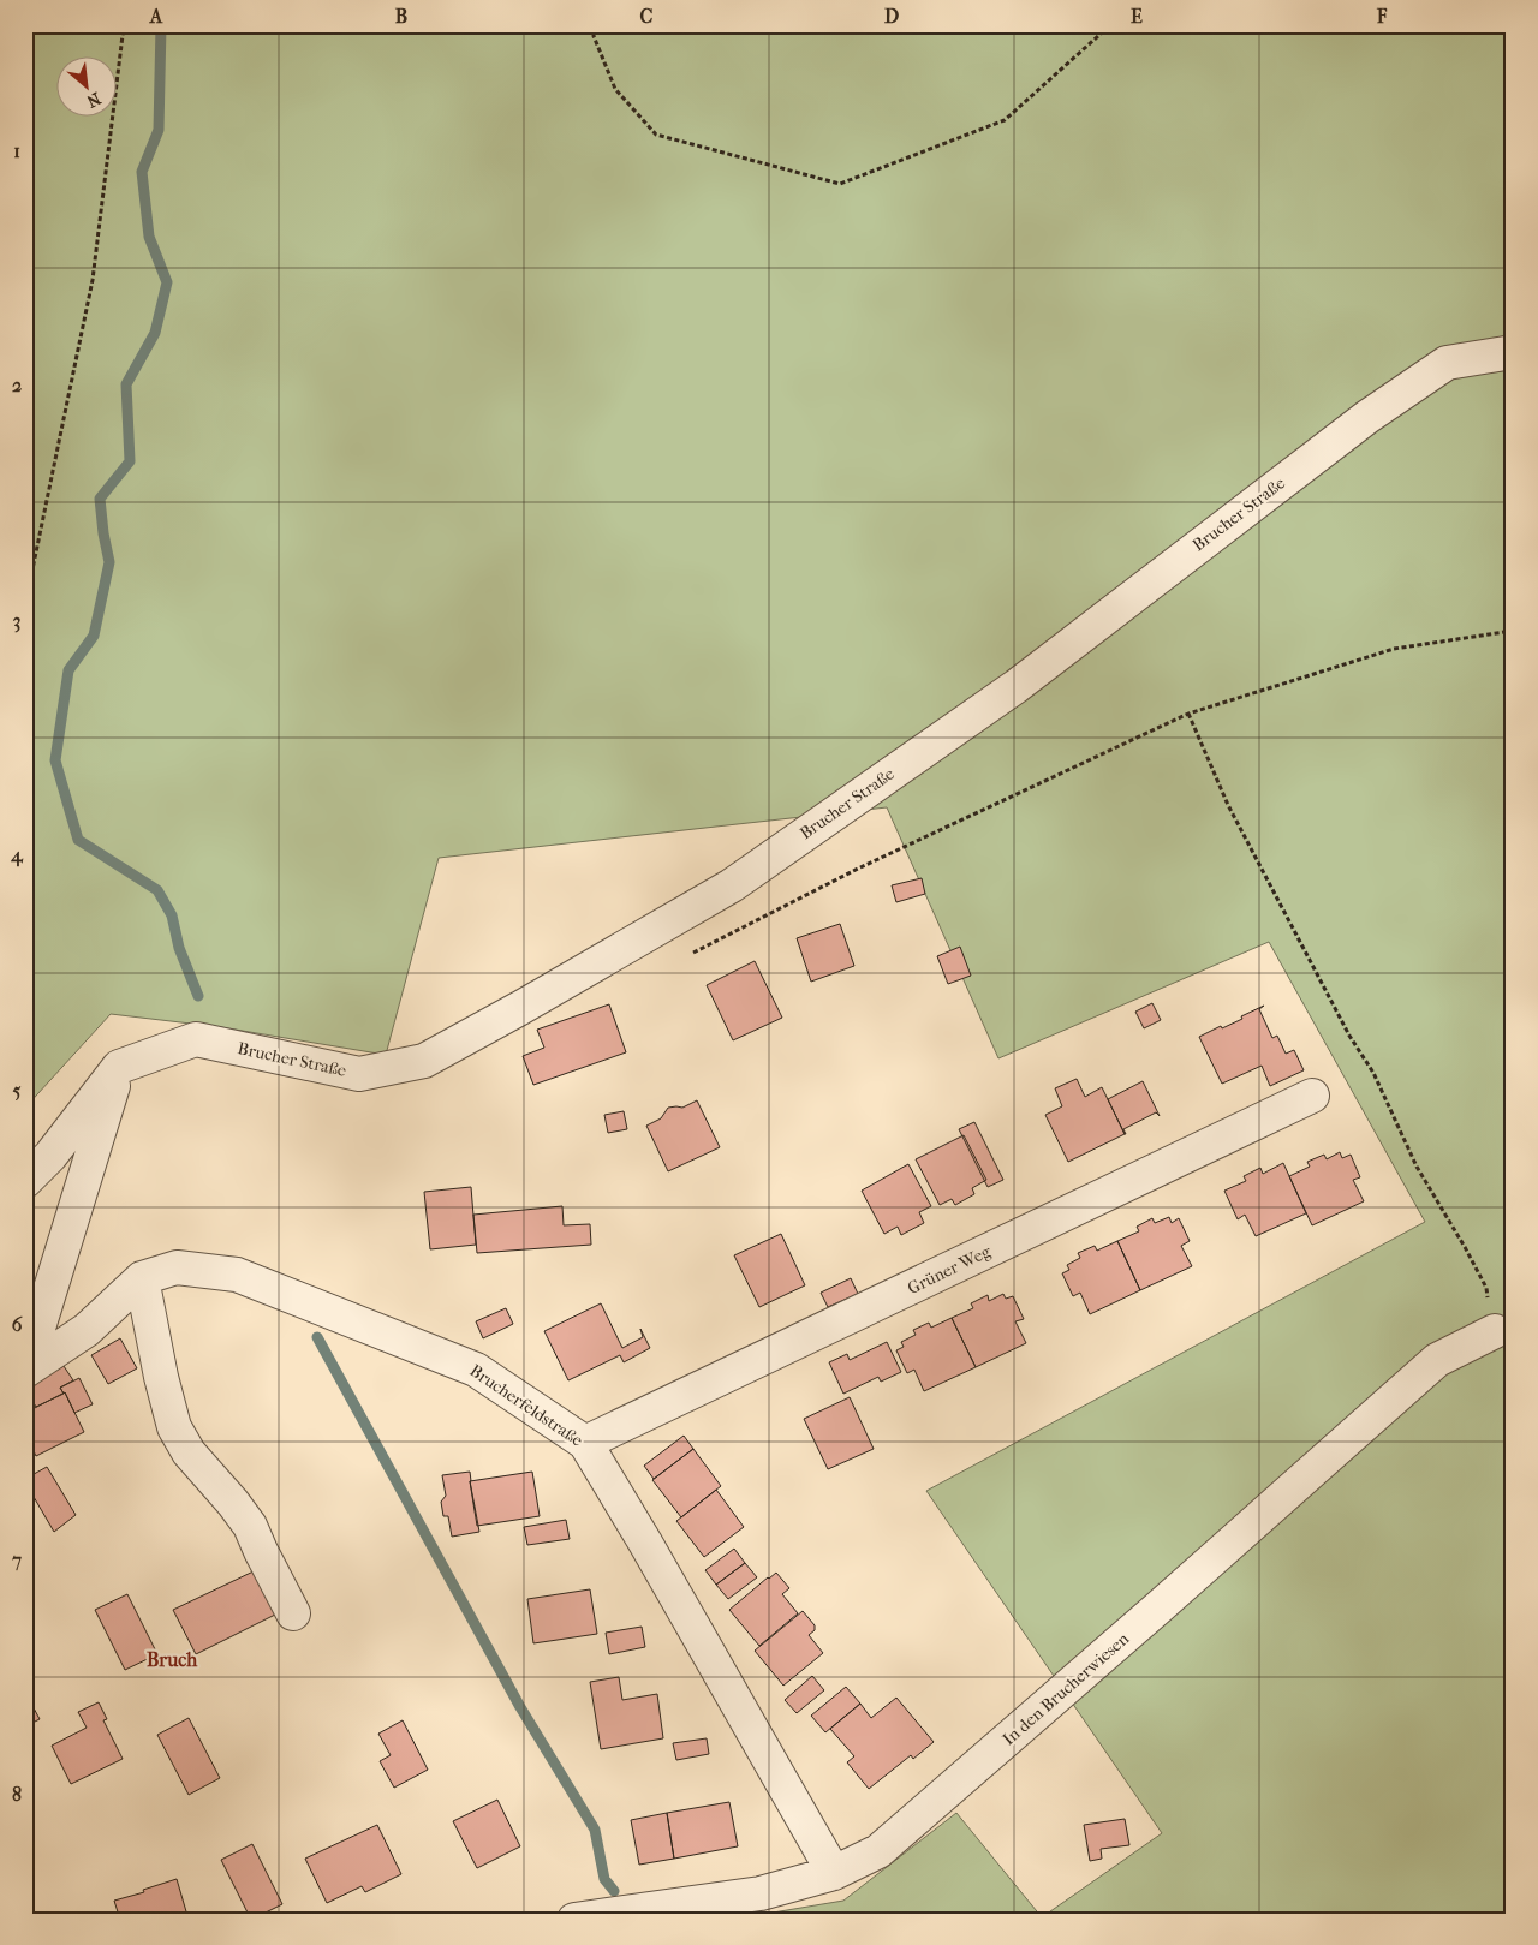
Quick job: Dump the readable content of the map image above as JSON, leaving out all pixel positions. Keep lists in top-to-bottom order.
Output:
{
  "streets": {
    "street": [
      "Brucher Straße",
      "Grüner Weg",
      "Brucherfeldstraße",
      "In den Brucherwiesen"
    ]
  },
  "crossings": [
    ["Grüner Weg", "Brucherfeldstraße"],
    ["Brucherfeldstraße", "In den Brucherwiesen"]
  ],
  "districts": ["Bruch"],
  "north": "bottom right",
  "grid": {
    "columns": [
      "A",
      "B",
      "C",
      "D",
      "E",
      "F"
    ],
    "rows": [
      "1",
      "2",
      "3",
      "4",
      "5",
      "6",
      "7",
      "8"
    ]
  }
}
